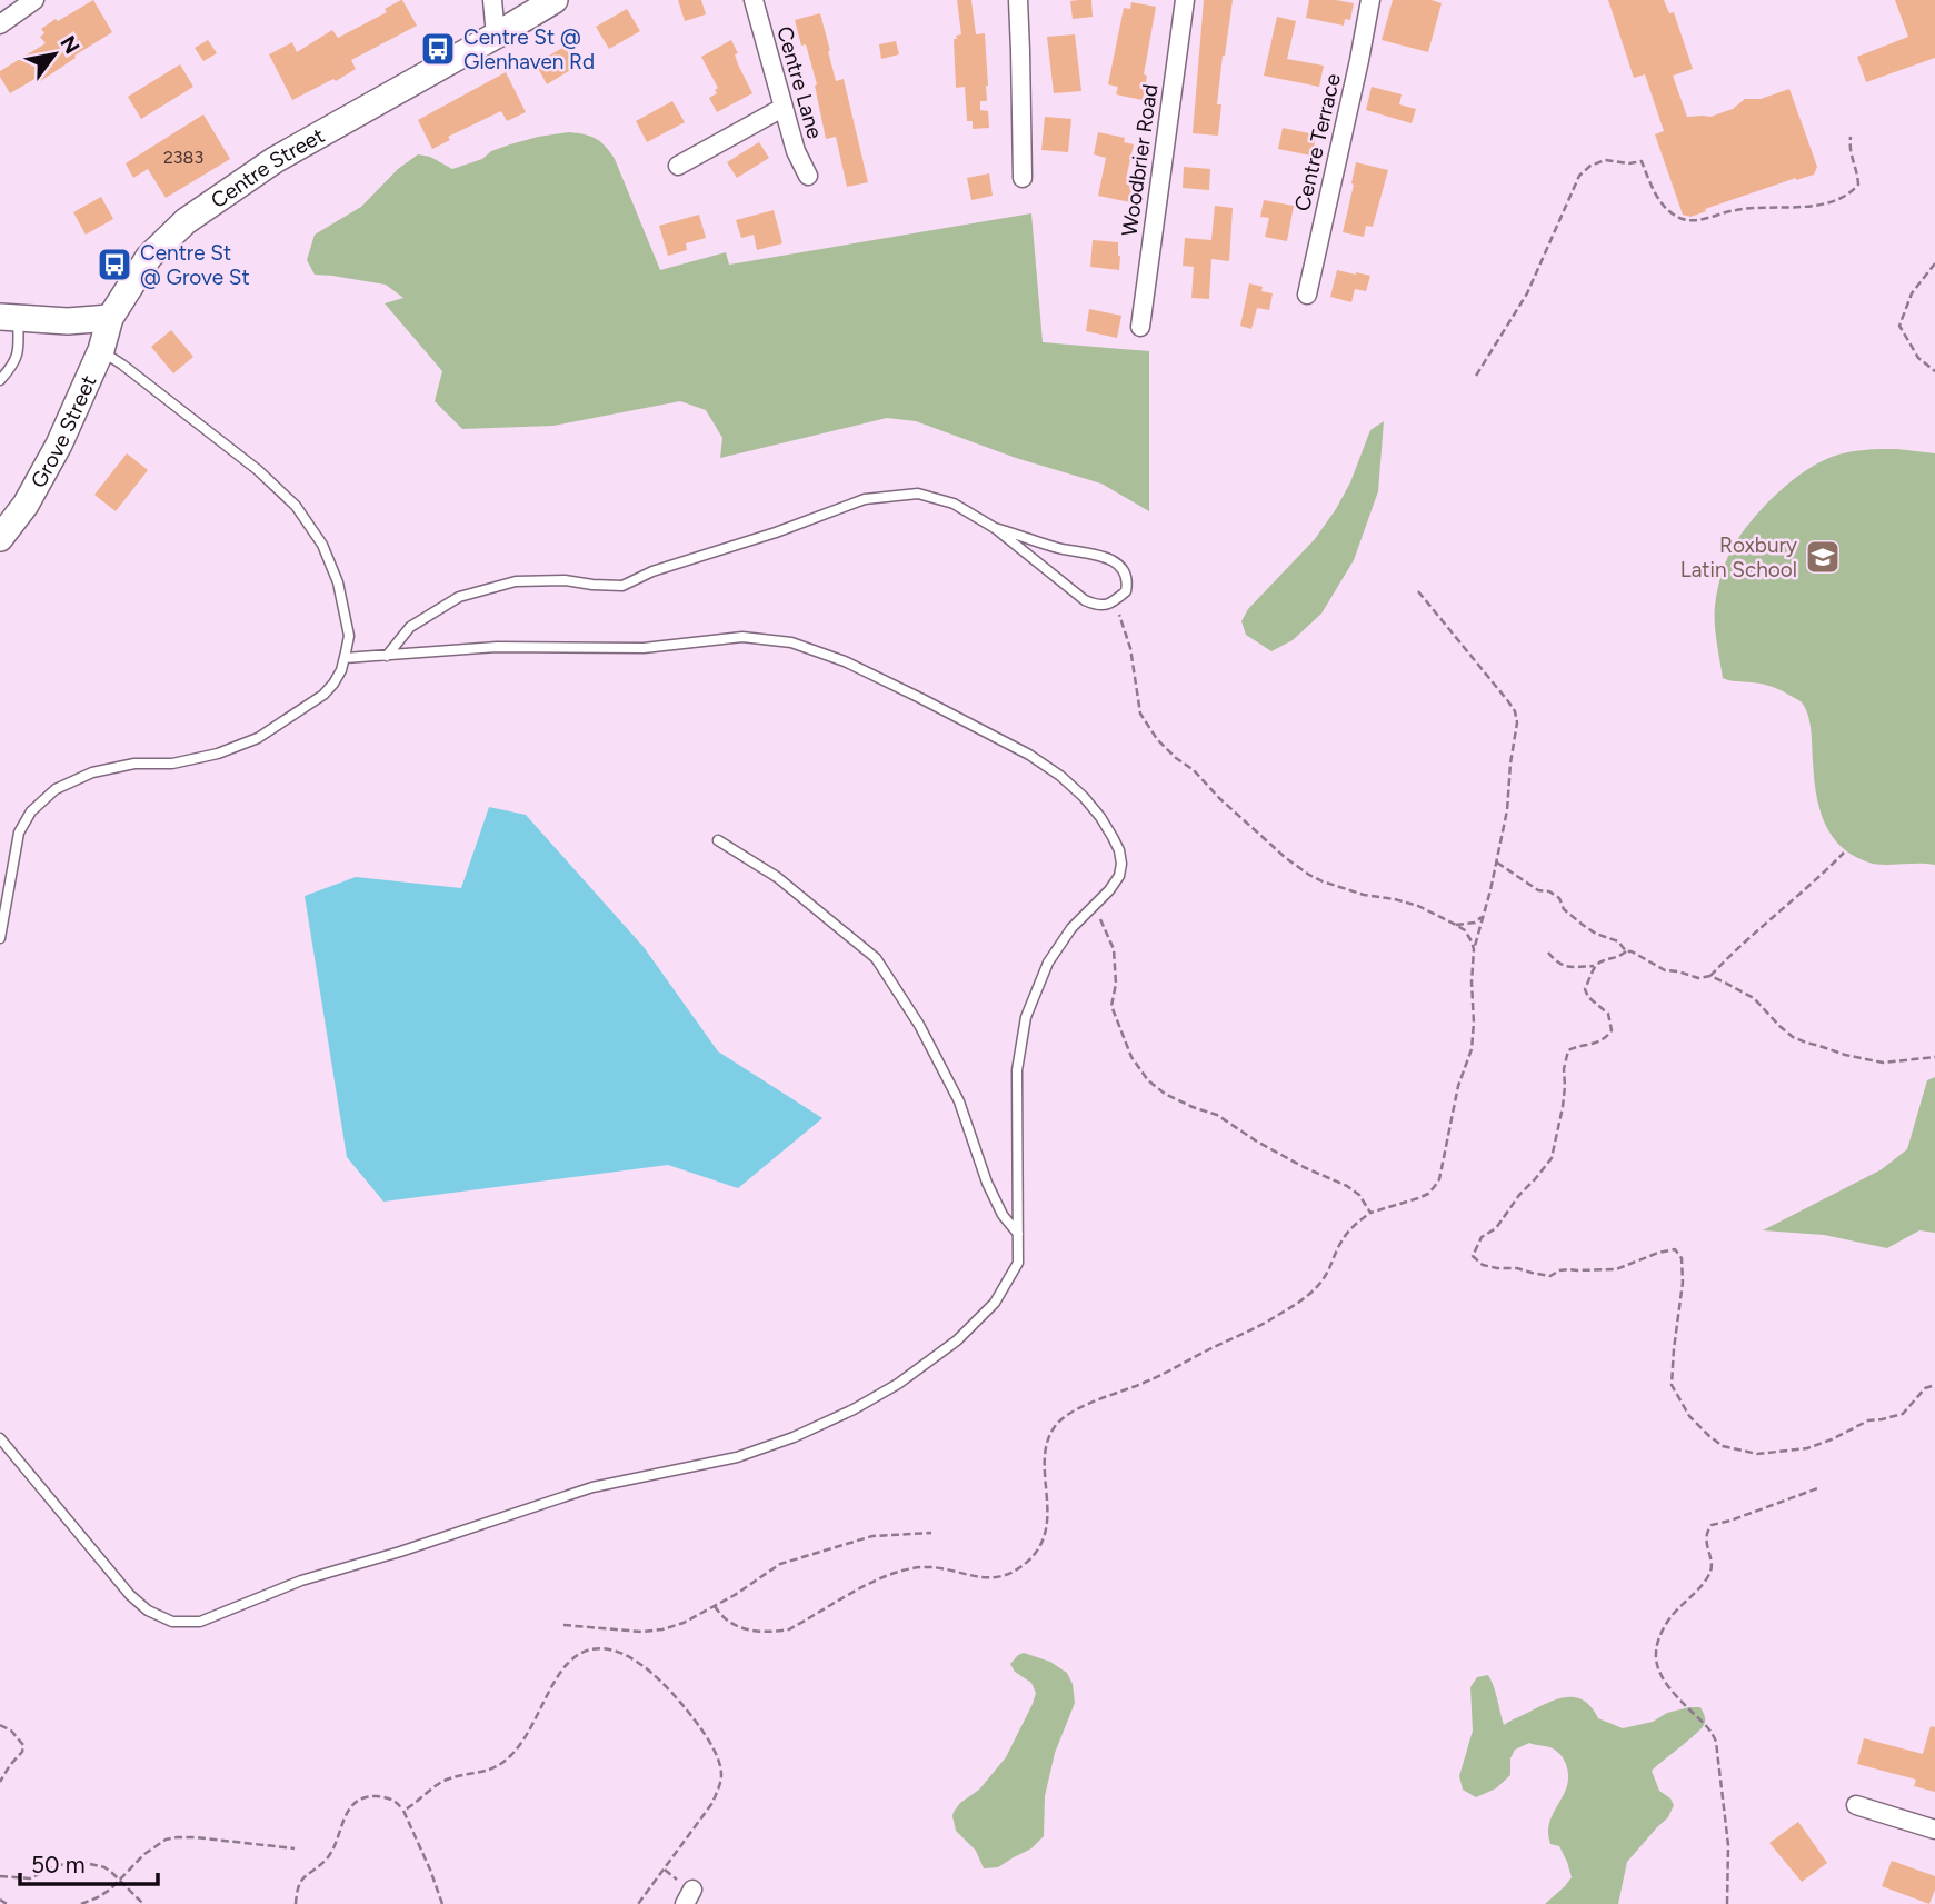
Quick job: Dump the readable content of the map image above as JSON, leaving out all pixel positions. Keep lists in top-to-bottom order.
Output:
{
  "streets": {
    "main road": ["Centre Street", "Grove Street"],
    "street": ["Centre Lane", "Centre Terrace", "Woodbrier Road"]
  },
  "crossings": [
    ["Centre Street", "Grove Street"]
  ],
  "places": {
    "bus stop": ["Centre St @ Glenhaven Rd", "Centre St @ Grove St"],
    "school or university": ["Roxbury Latin School"]
  },
  "house_numbers": ["2383"],
  "scale_bar": "50 m",
  "north": "top right"
}
